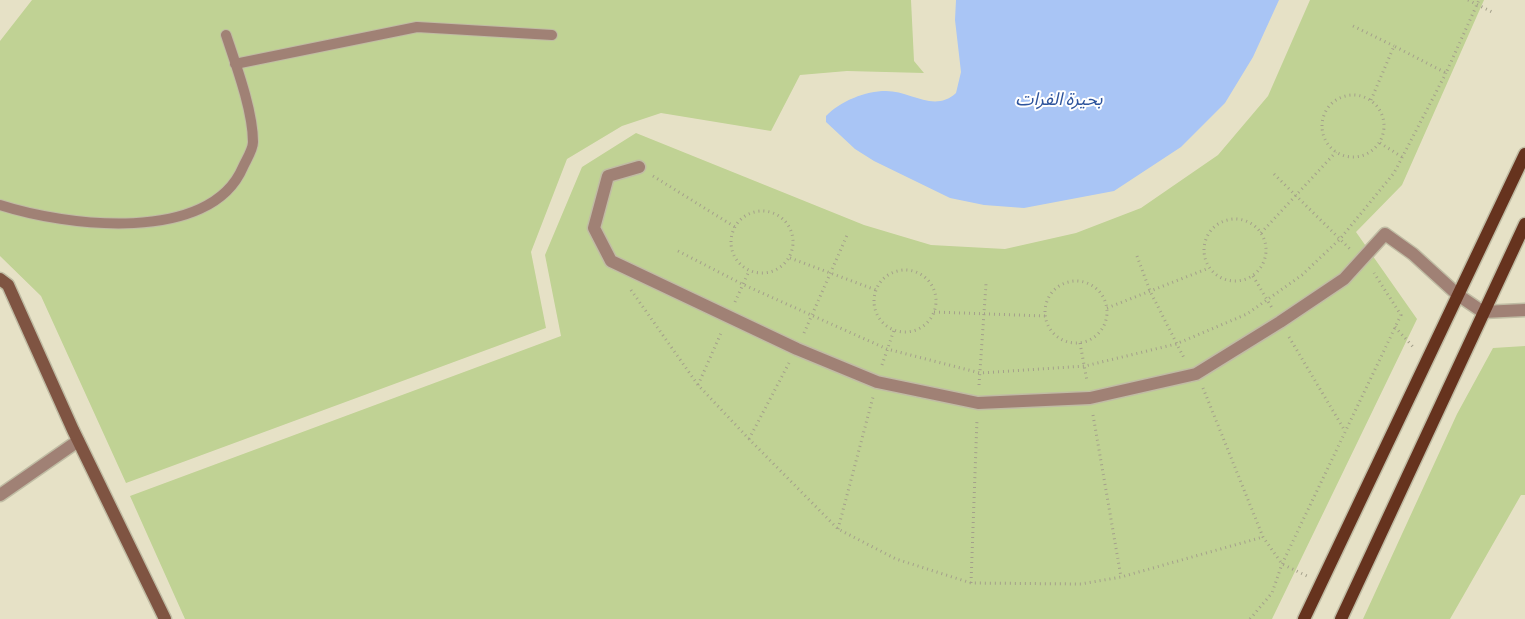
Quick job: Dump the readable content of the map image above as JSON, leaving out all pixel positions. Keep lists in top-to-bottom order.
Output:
{
  "water": ["بحيرة الفرات"]
}
